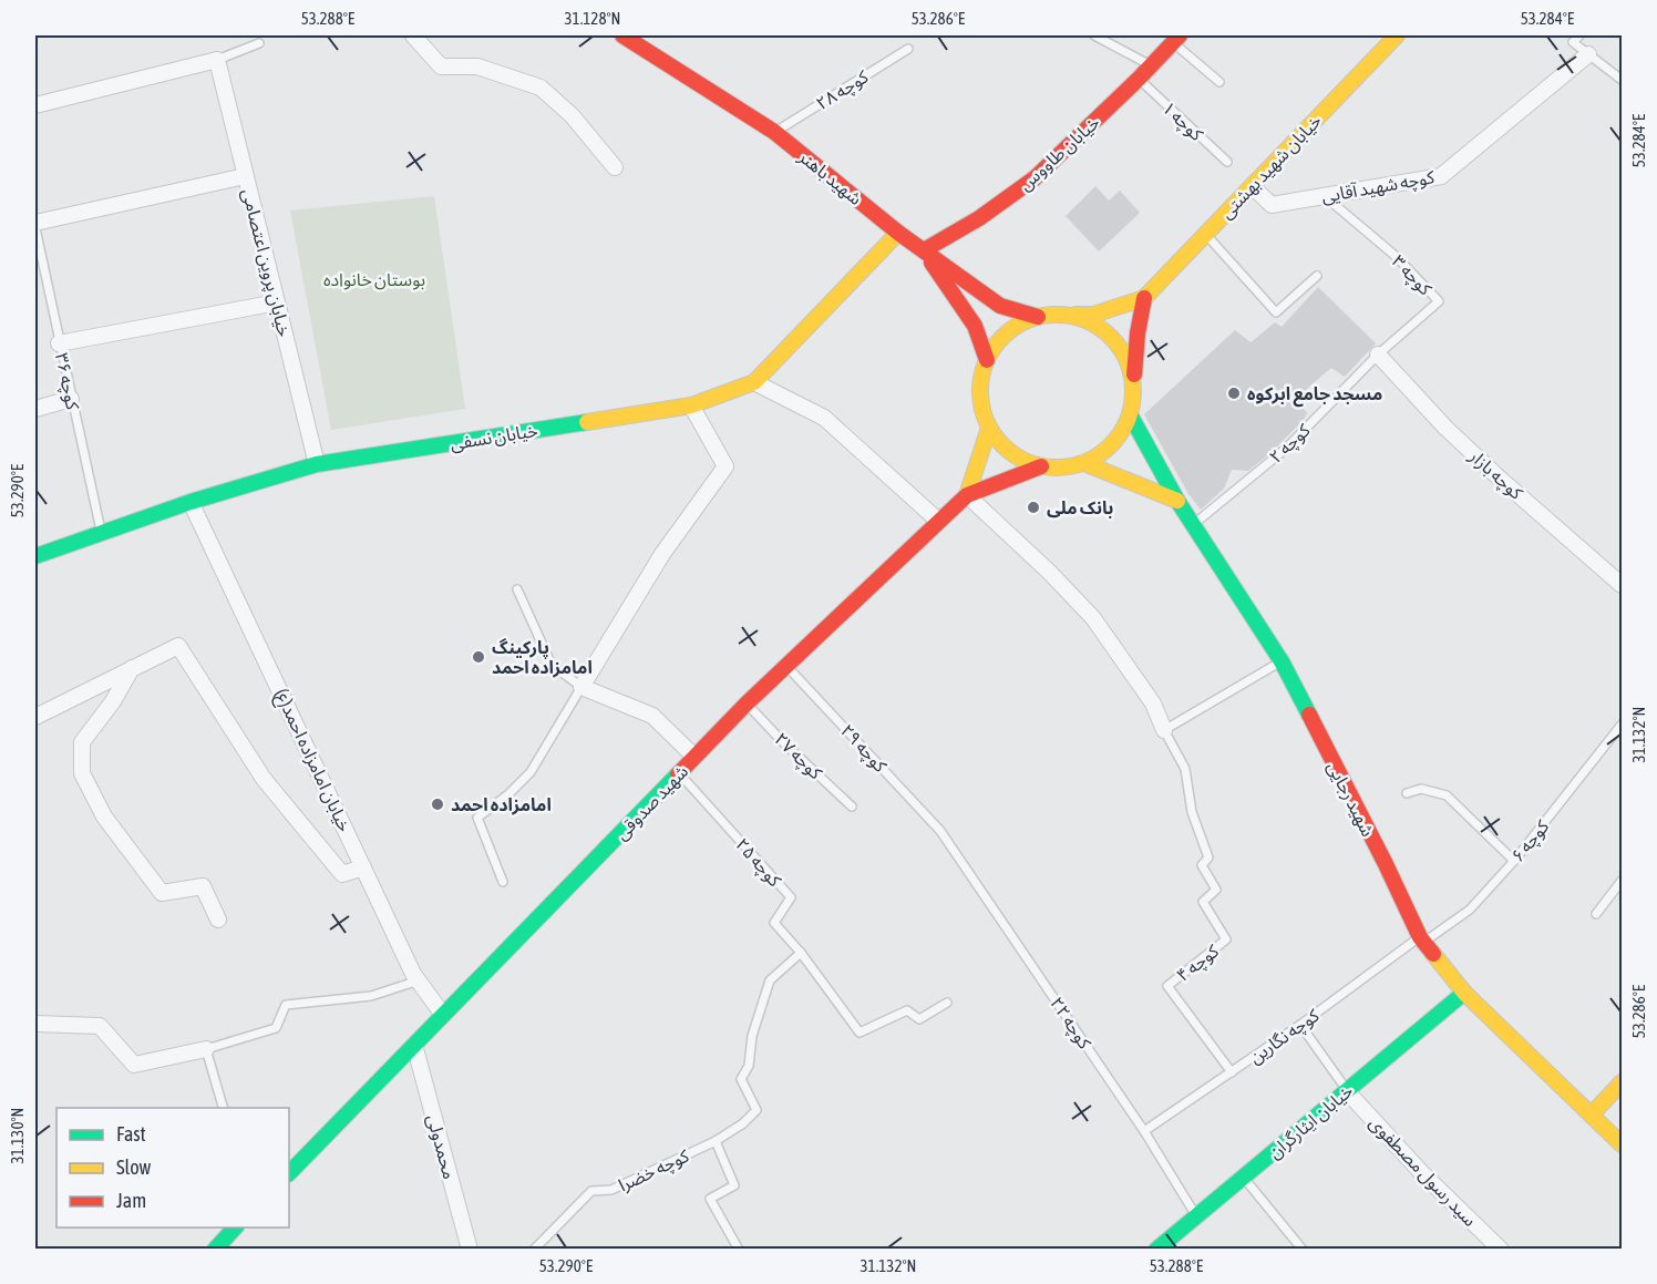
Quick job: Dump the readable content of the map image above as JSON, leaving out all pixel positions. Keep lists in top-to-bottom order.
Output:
{
  "streets": {
    "street": [
      "خیابان طاووس",
      "خیابان شهید بهشتی",
      "شهید باهنر",
      "کوچه شهید آقایی",
      "خیابان پروین اعتصامی",
      "خیابان نسفی",
      "کوچه بازار",
      "خیابان امامزاده احمد(ع)",
      "شهید رجایی",
      "شهید صدوقی",
      "خیابان ایثارگران",
      "محمدولی",
      "سید رسول مصطفوی"
    ],
    "lane": [
      "کوچه ۲۸",
      "کوچه ۱",
      "کوچه ۳",
      "کوچه ۳۶",
      "کوچه ۲",
      "کوچه ۲۹",
      "کوچه ۲۷",
      "کوچه ۶",
      "کوچه ۲۵",
      "کوچه ۴",
      "کوچه ۲۲",
      "کوچه نگارین",
      "کوچه خضرا"
    ]
  },
  "crossings": [
    ["کوچه ۲۸", "شهید باهنر"],
    ["کوچه ۱", "خیابان طاووس"],
    ["خیابان طاووس", "شهید باهنر"],
    ["خیابان شهید بهشتی", "کوچه شهید آقایی"],
    ["شهید باهنر", "خیابان نسفی"],
    ["شهید باهنر", "شهید رجایی"],
    ["شهید باهنر", "شهید صدوقی"],
    ["کوچه شهید آقایی", "کوچه ۳"],
    ["خیابان پروین اعتصامی", "خیابان نسفی"],
    ["کوچه ۳", "کوچه ۲"],
    ["کوچه ۳", "کوچه بازار"],
    ["کوچه ۳۶", "خیابان نسفی"],
    ["خیابان نسفی", "خیابان امامزاده احمد(ع)"],
    ["کوچه ۲", "کوچه بازار"],
    ["کوچه ۲", "شهید رجایی"],
    ["کوچه ۲۹", "شهید صدوقی"],
    ["کوچه ۲۹", "کوچه ۲۲"],
    ["کوچه ۲۷", "شهید صدوقی"],
    ["خیابان امامزاده احمد(ع)", "شهید صدوقی"],
    ["شهید رجایی", "شهید صدوقی"],
    ["شهید رجایی", "کوچه ۶"],
    ["شهید رجایی", "کوچه نگارین"],
    ["شهید رجایی", "خیابان ایثارگران"],
    ["شهید صدوقی", "کوچه ۲۵"],
    ["شهید صدوقی", "محمدولی"],
    ["کوچه ۶", "کوچه نگارین"],
    ["کوچه ۲۵", "کوچه خضرا"],
    ["کوچه ۴", "کوچه نگارین"],
    ["کوچه ۲۲", "کوچه نگارین"],
    ["کوچه ۲۲", "خیابان ایثارگران"],
    ["خیابان ایثارگران", "سید رسول مصطفوی"]
  ],
  "parks": ["بوستان خانواده"],
  "places": [
    "مسجد جامع ابرکوه",
    "بانک ملی",
    "پارکینگ امامزاده احمد",
    "امامزاده احمد"
  ],
  "legend": ["Fast", "Slow", "Jam"],
  "coordinates": [
    "53.288°E",
    "31.128°N",
    "53.286°E",
    "53.284°E",
    "53.290°E",
    "31.132°N",
    "31.130°N"
  ]
}
